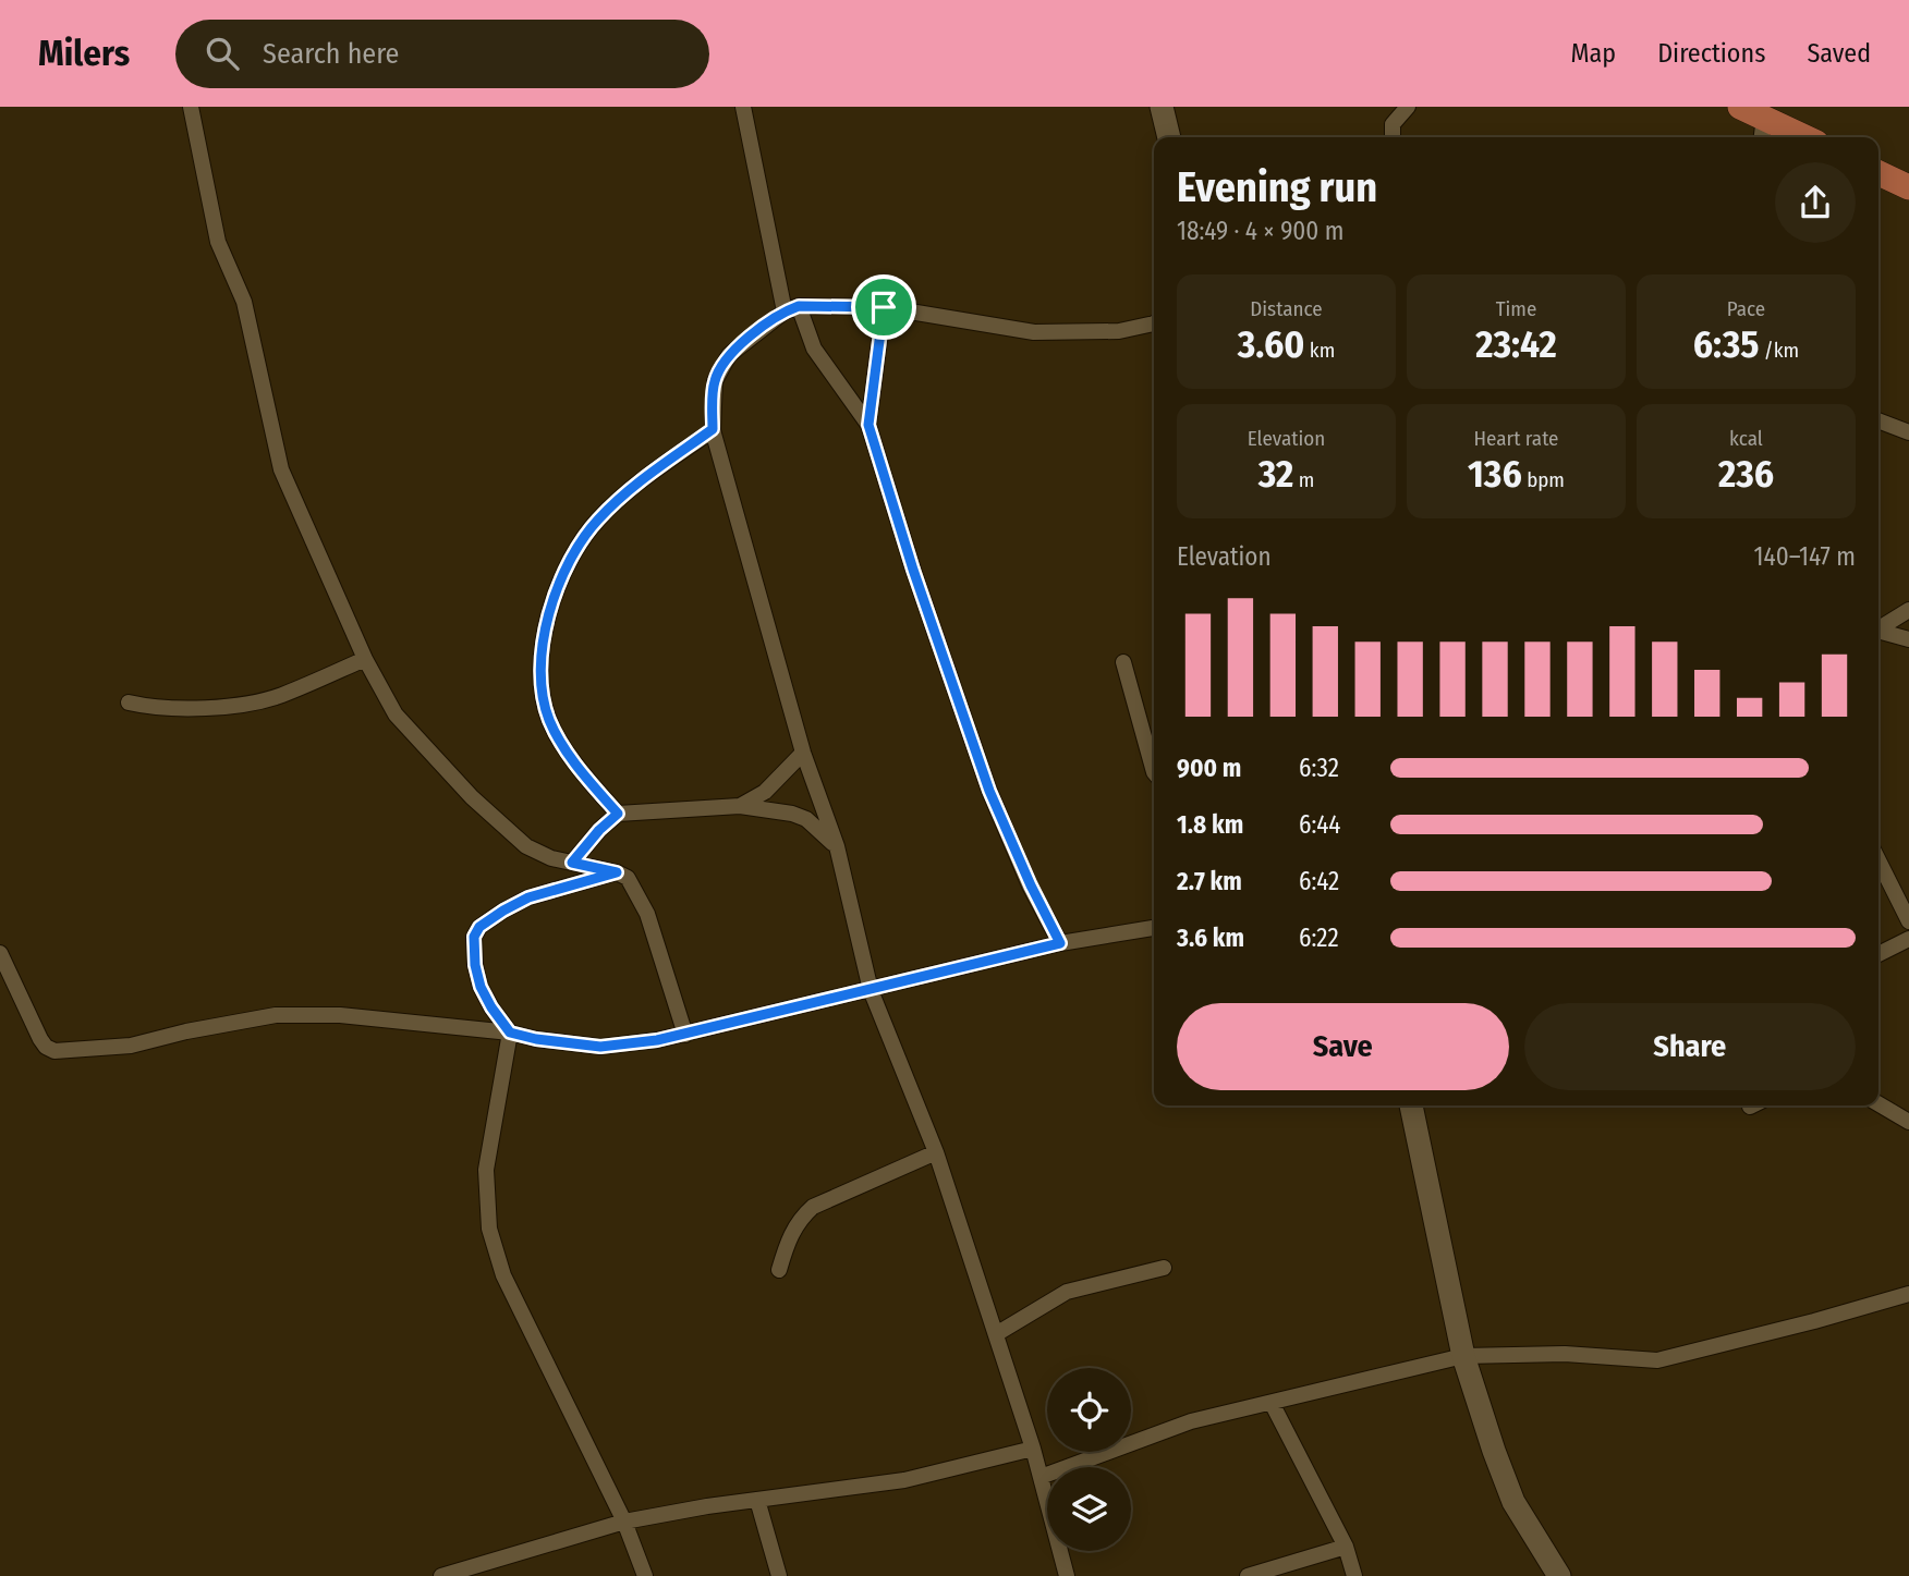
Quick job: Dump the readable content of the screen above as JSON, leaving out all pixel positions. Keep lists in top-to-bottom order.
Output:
{
  "page": {
    "header": "Milers",
    "search": "Search here",
    "nav": ["Map", "Directions", "Saved"],
    "heading": ["Evening run", "18:49 · 4 × 900 m"],
    "stats": [
      ["Distance", "3.60 km"],
      ["Time", "23:42"],
      ["Pace", "6:35 /km"],
      ["Elevation", "32 m"],
      ["Heart rate", "136 bpm"],
      ["kcal", "236"]
    ],
    "chart": ["Elevation", "140–147 m"],
    "list": [
      {
        "name": "900 m",
        "note": "6:32"
      },
      {
        "name": "1.8 km",
        "note": "6:44"
      },
      {
        "name": "2.7 km",
        "note": "6:42"
      },
      {
        "name": "3.6 km",
        "note": "6:22"
      }
    ],
    "buttons": ["Save", "Share"]
  }
}
